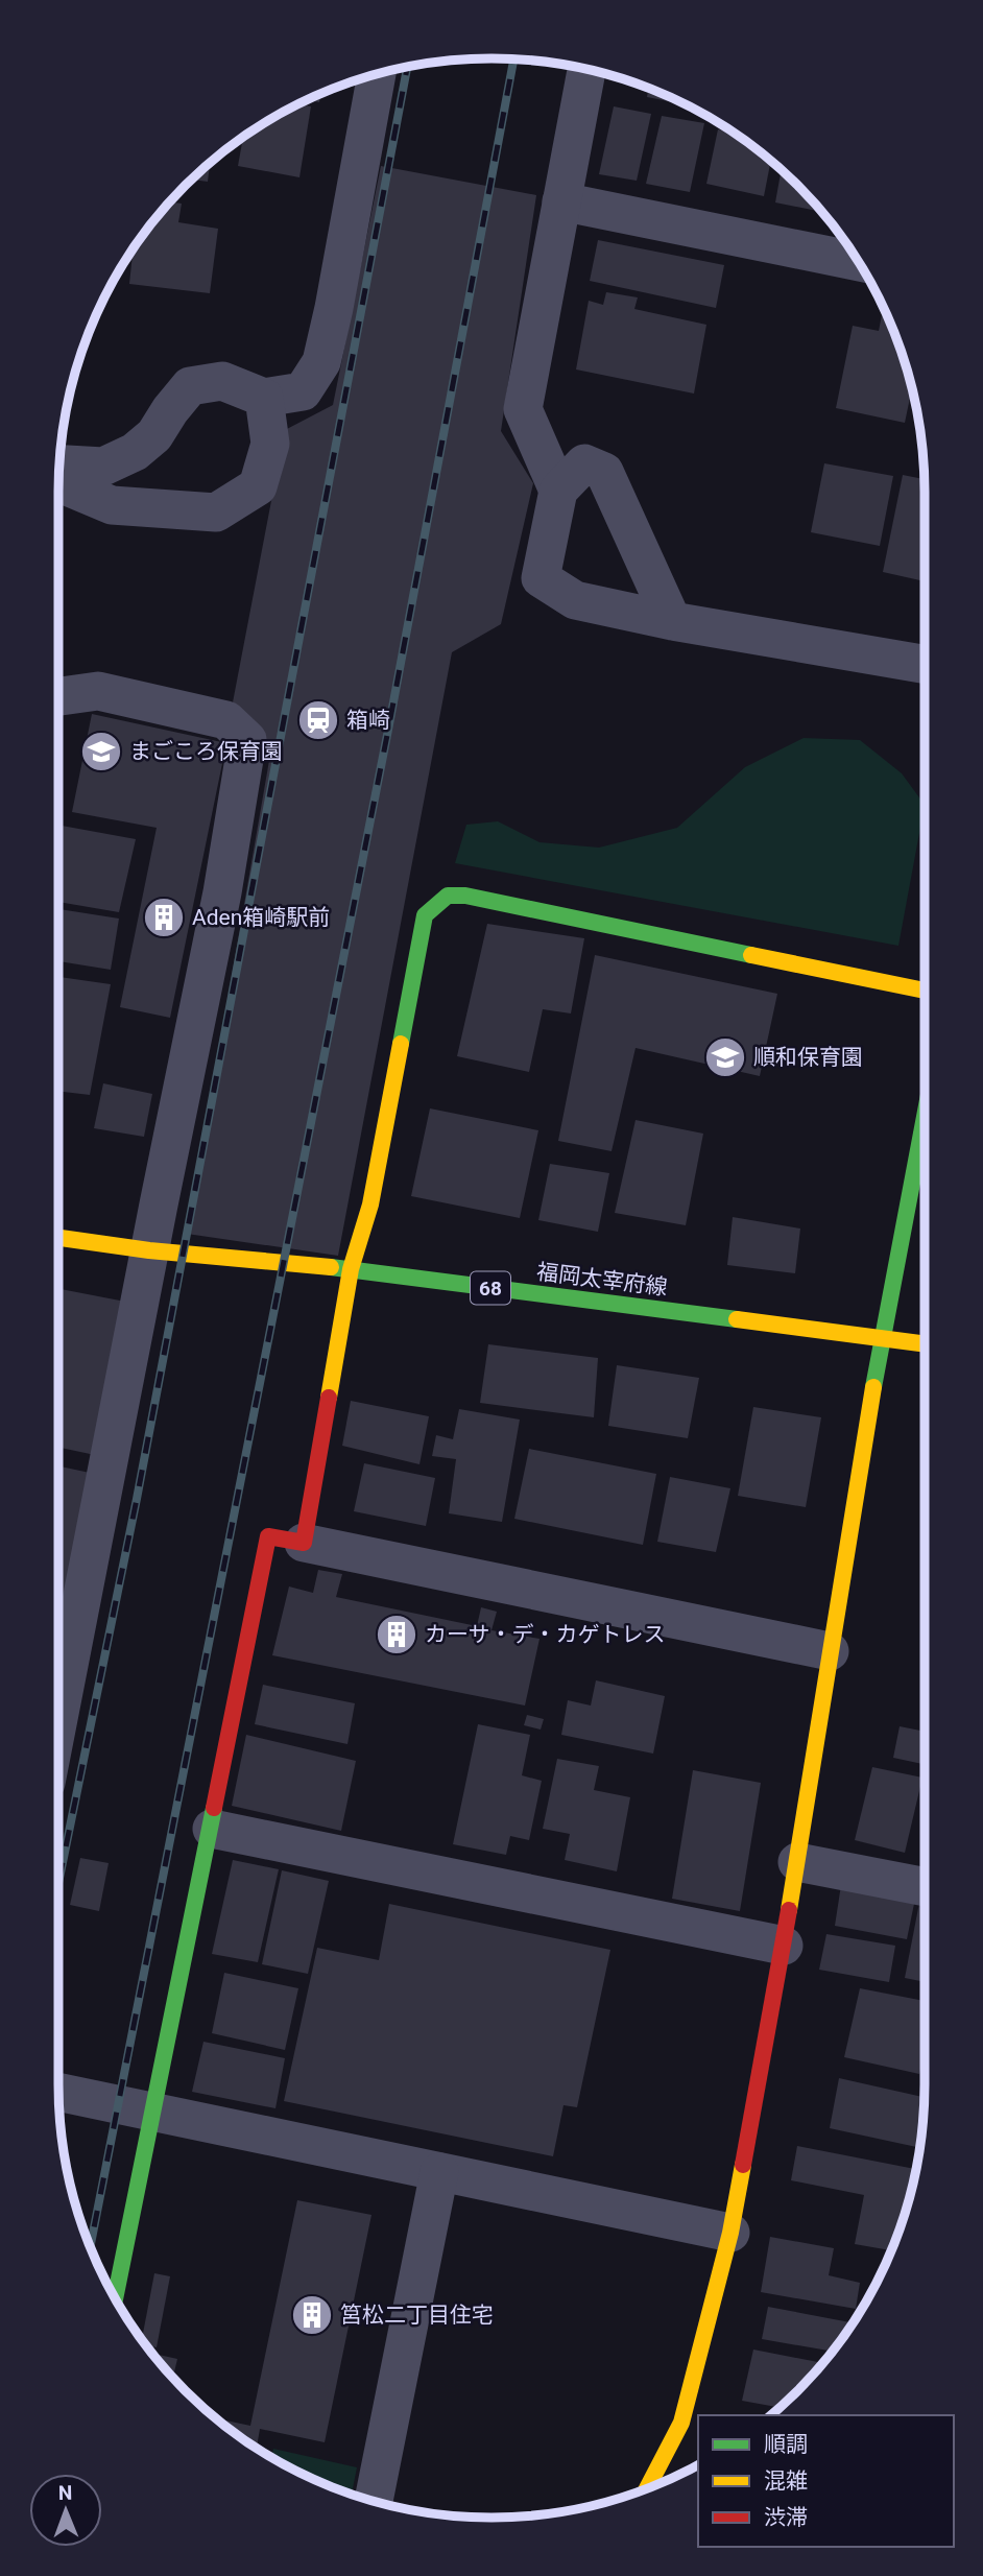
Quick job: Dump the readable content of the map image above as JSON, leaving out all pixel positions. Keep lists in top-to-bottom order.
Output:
{
  "streets": {
    "street": ["福岡太宰府線", "68"]
  },
  "places": {
    "station": ["箱崎"],
    "school or university": ["まごころ保育園", "順和保育園"],
    "building": ["Aden箱崎駅前", "カーサ・デ・カゲトレス", "筥松二丁目住宅"]
  },
  "legend": ["順調", "混雑", "渋滞"],
  "north": "top"
}
